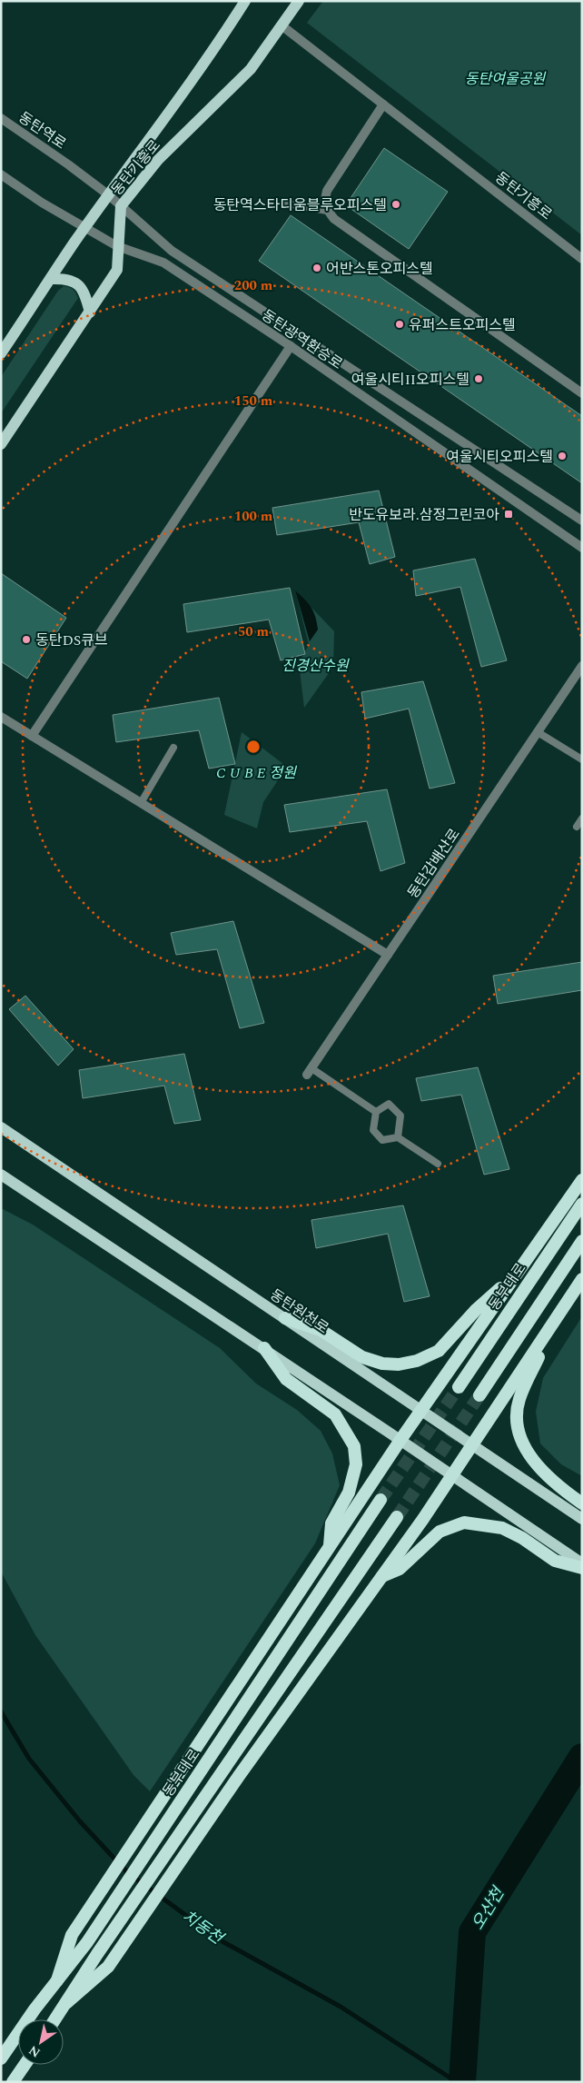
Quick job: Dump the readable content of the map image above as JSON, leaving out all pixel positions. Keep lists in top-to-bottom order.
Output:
{
  "streets": {
    "highway": ["동부대로"],
    "main road": ["동탄기흥로", "동탄원천로"],
    "street": ["동탄역로", "동탄광역환승로", "동탄감배산로"]
  },
  "crossings": [
    ["동탄역로", "동탄광역환승로"],
    ["동탄기흥로", "동탄광역환승로"]
  ],
  "water": ["오산천", "치동천"],
  "parks": ["동탄여울공원", "진경산수원", "C U B E 정원"],
  "places": {
    "other": [
      "동탄역스타디움블루오피스텔",
      "어반스톤오피스텔",
      "유퍼스트오피스텔",
      "여울시티II오피스텔",
      "여울시티오피스텔",
      "동탄DS큐브"
    ],
    "transit": ["반도유보라.삼정그린코아"]
  },
  "north": "bottom left",
  "rings": [
    "200 m",
    "150 m",
    "100 m",
    "50 m"
  ]
}
